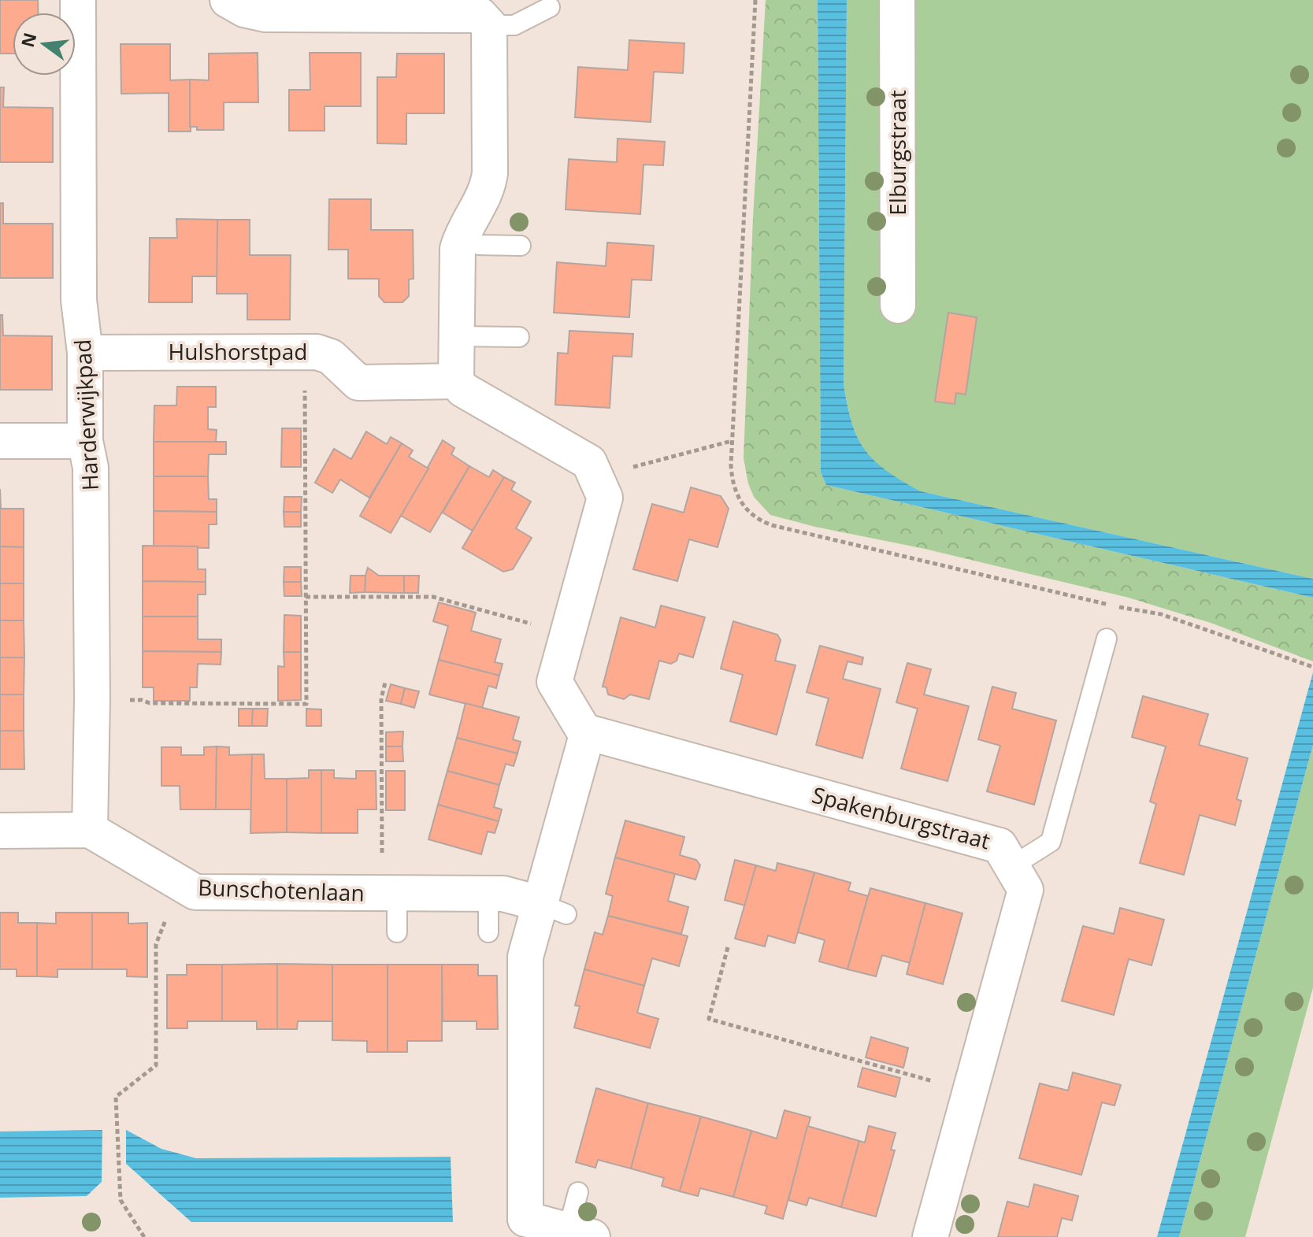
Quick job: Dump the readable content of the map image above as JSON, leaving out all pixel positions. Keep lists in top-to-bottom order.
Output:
{
  "streets": {
    "street": [
      "Elburgstraat",
      "Hulshorstpad",
      "Harderwijkpad",
      "Spakenburgstraat",
      "Bunschotenlaan"
    ]
  },
  "crossings": [
    ["Hulshorstpad", "Harderwijkpad"],
    ["Harderwijkpad", "Bunschotenlaan"]
  ],
  "north": "left"
}
